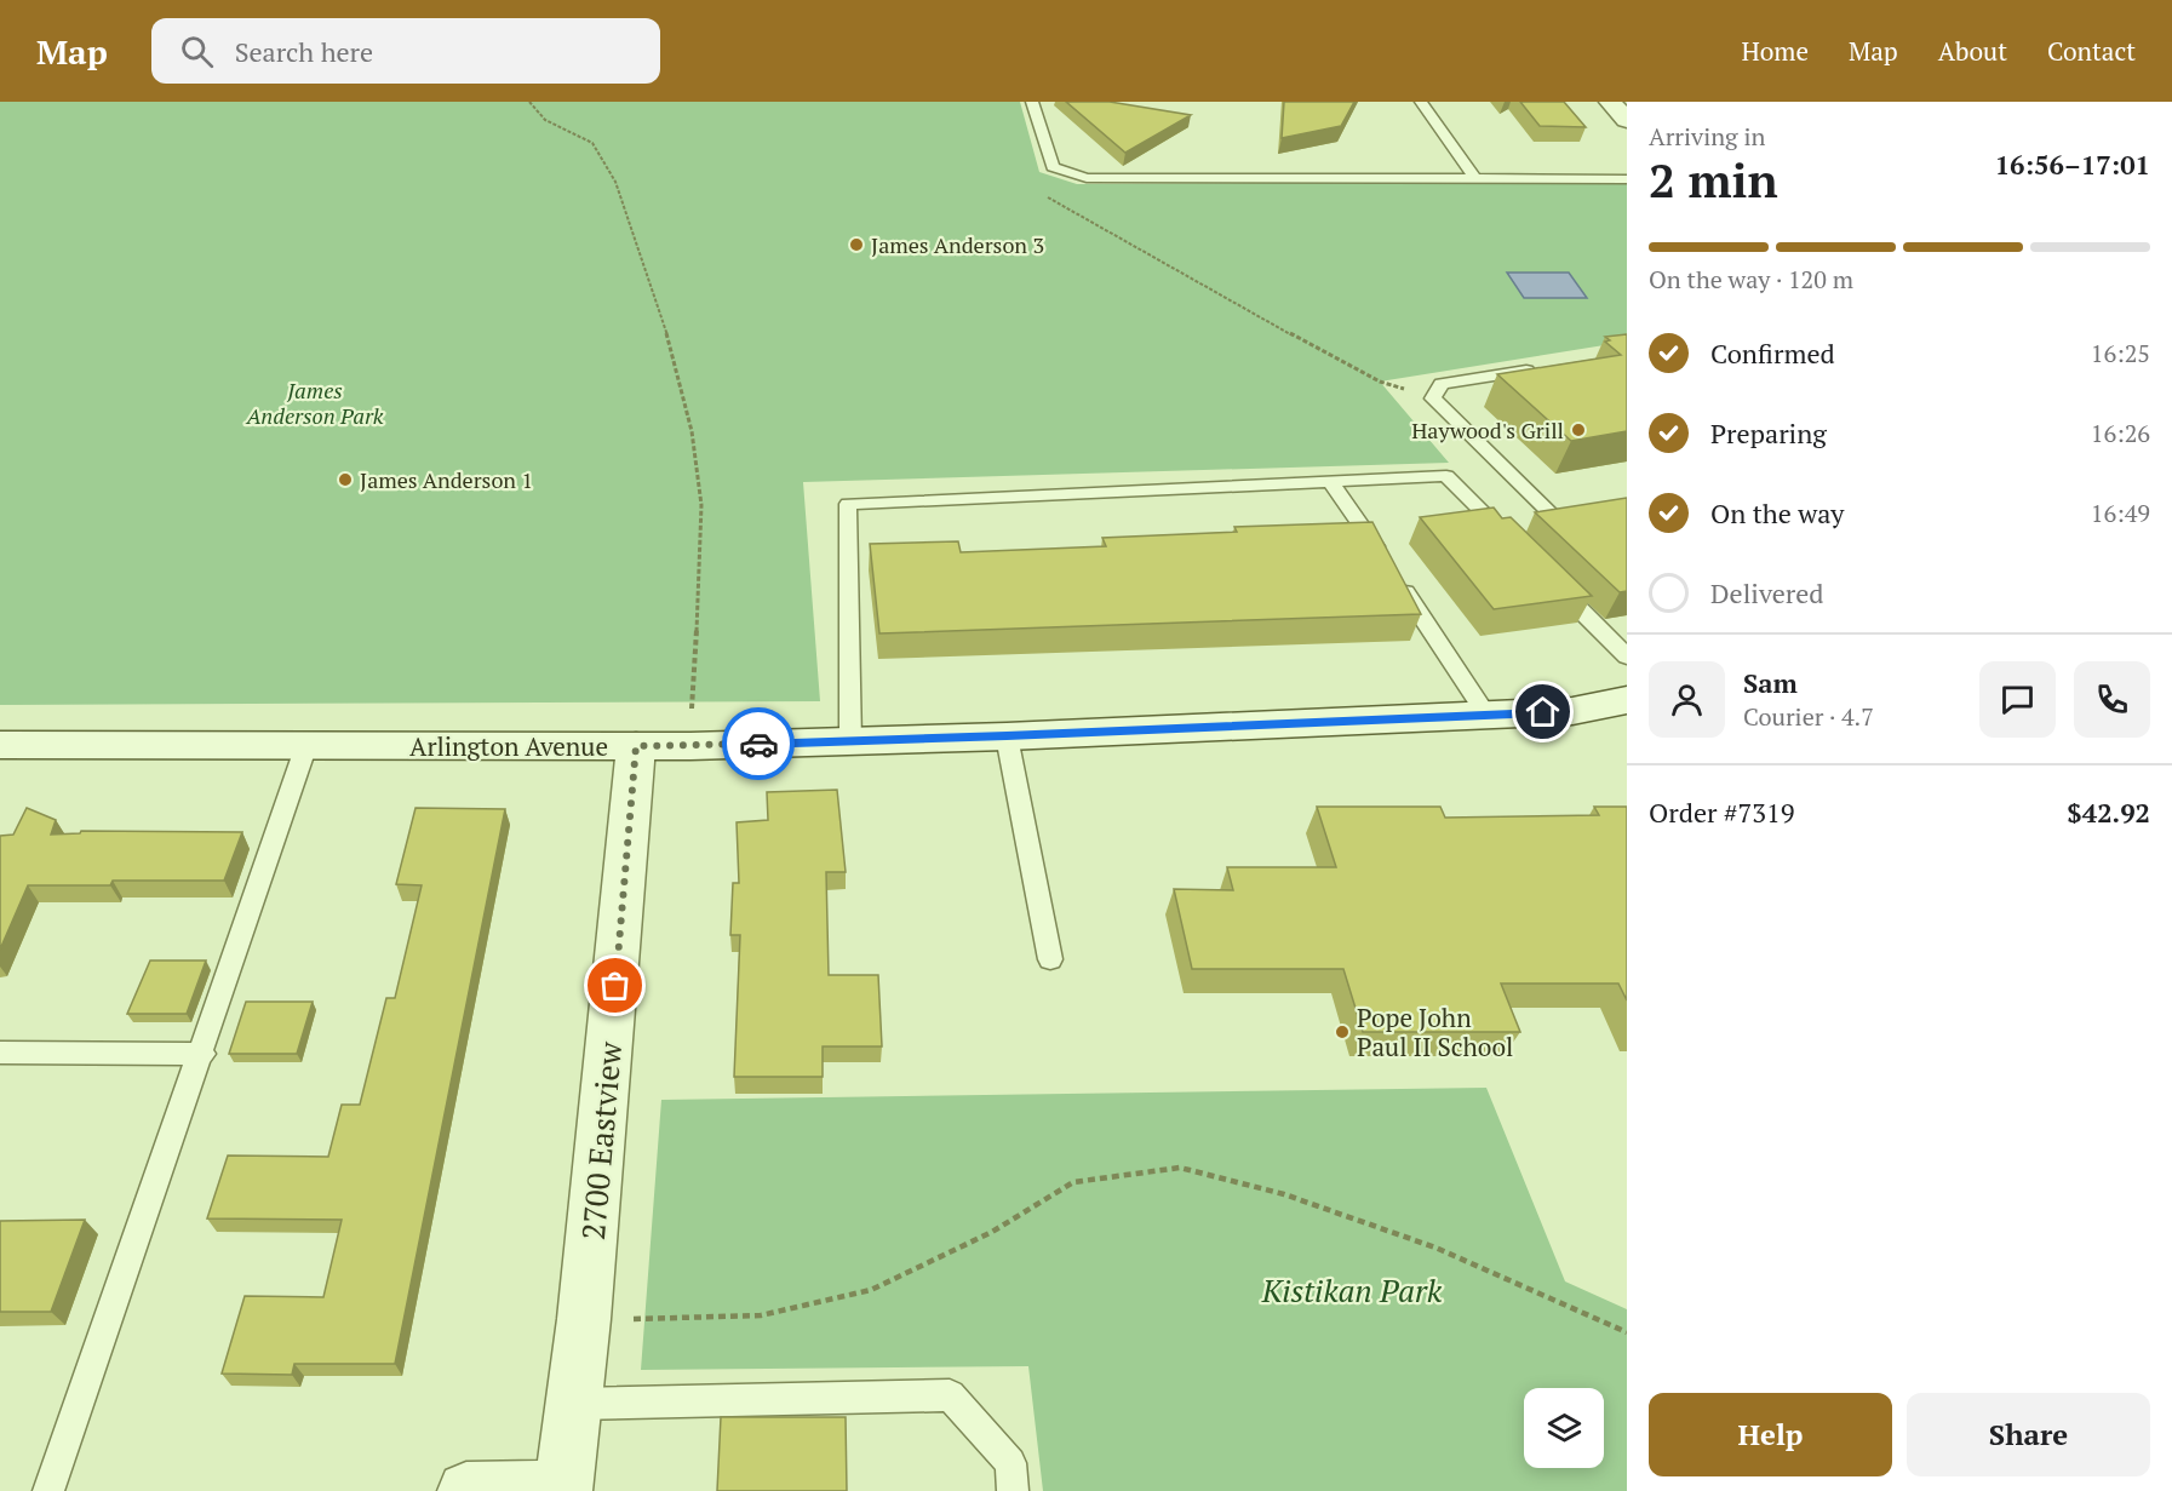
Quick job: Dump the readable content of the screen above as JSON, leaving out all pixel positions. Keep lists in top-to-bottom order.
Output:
{
  "streets": {
    "street": ["Arlington Avenue", "2700 Eastview"]
  },
  "crossings": [
    ["Arlington Avenue", "2700 Eastview"]
  ],
  "parks": ["James Anderson Park", "Kistikan Park"],
  "places": [
    "James Anderson 3",
    "Haywood's Grill",
    "James Anderson 1",
    "Pope John Paul II School"
  ],
  "page": {
    "header": "Map",
    "search": "Search here",
    "nav": [
      "Home",
      "Map",
      "About",
      "Contact"
    ],
    "heading": ["2 min", "Arriving in", "16:56–17:01"],
    "panel": [
      "Sam",
      "Courier · 4.7",
      "Order #7319",
      "$42.92"
    ],
    "bar": "On the way · 120 m",
    "list": [
      ["Confirmed", "16:25"],
      ["Preparing", "16:26"],
      ["On the way", "16:49"],
      "Delivered"
    ],
    "buttons": ["Help", "Share"]
  }
}
